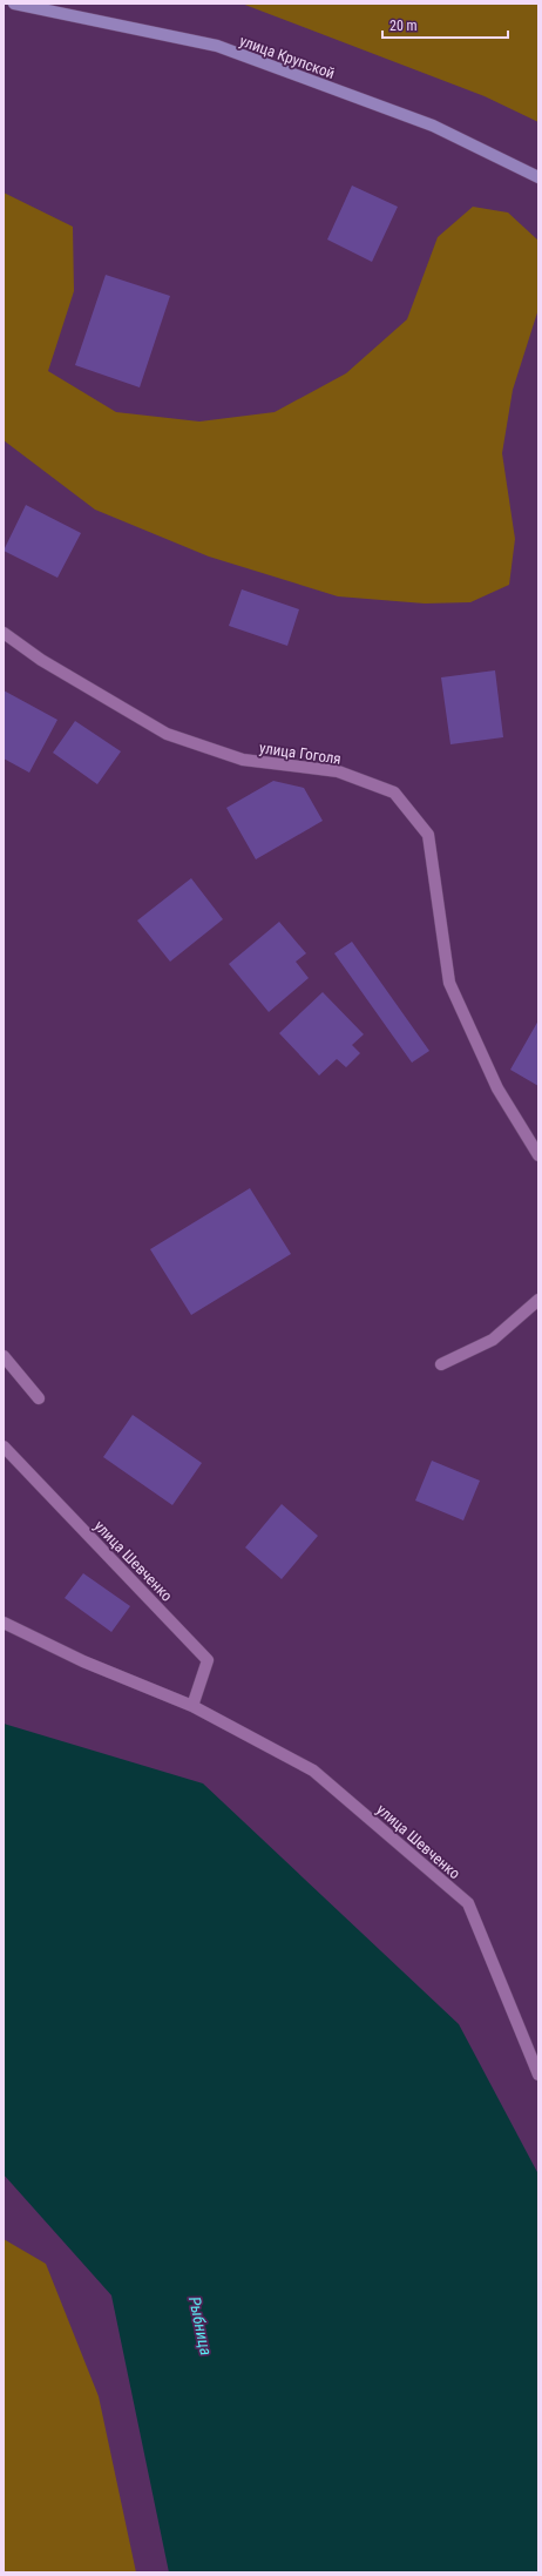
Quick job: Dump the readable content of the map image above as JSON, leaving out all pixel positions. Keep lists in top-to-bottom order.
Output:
{
  "streets": {
    "street": ["улица Крупской", "улица Гоголя", "улица Шевченко"]
  },
  "water": ["Рыбница"],
  "scale_bar": "20 m"
}
